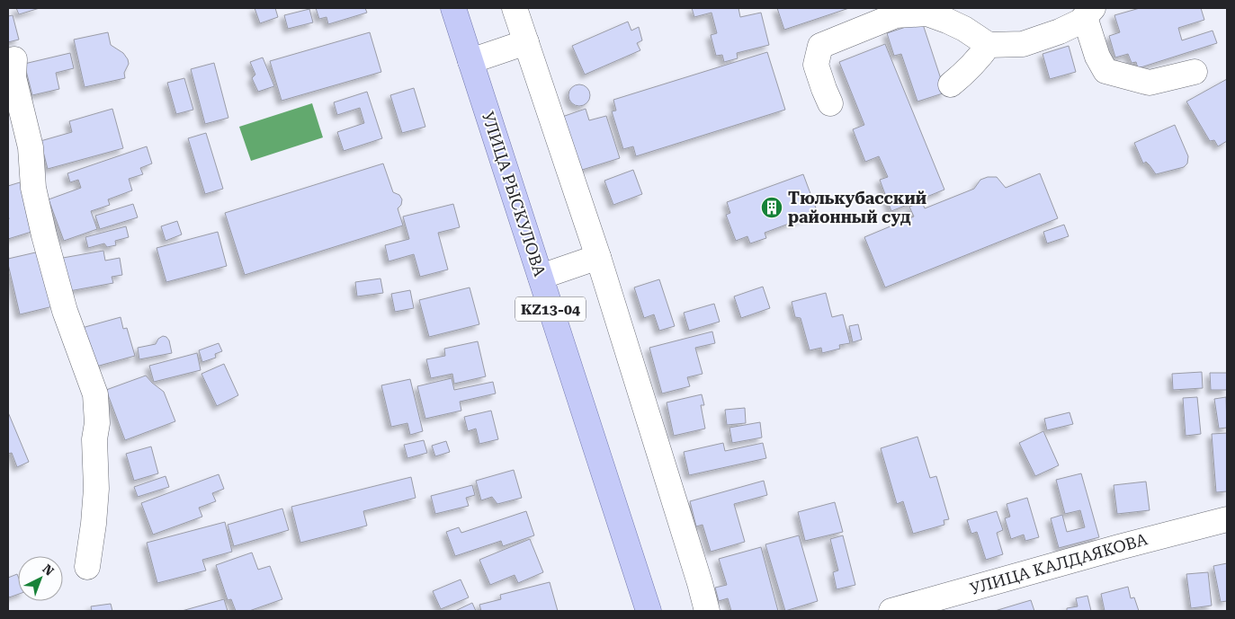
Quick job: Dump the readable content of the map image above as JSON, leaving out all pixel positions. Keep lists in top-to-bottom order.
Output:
{
  "streets": {
    "main road": ["УЛИЦА РЫСКУЛОВА", "KZ13-04"],
    "street": ["УЛИЦА КАЛДАЯКОВА"]
  },
  "places": {
    "building": ["Тюлькубасский районный суд"]
  },
  "north": "top right"
}
